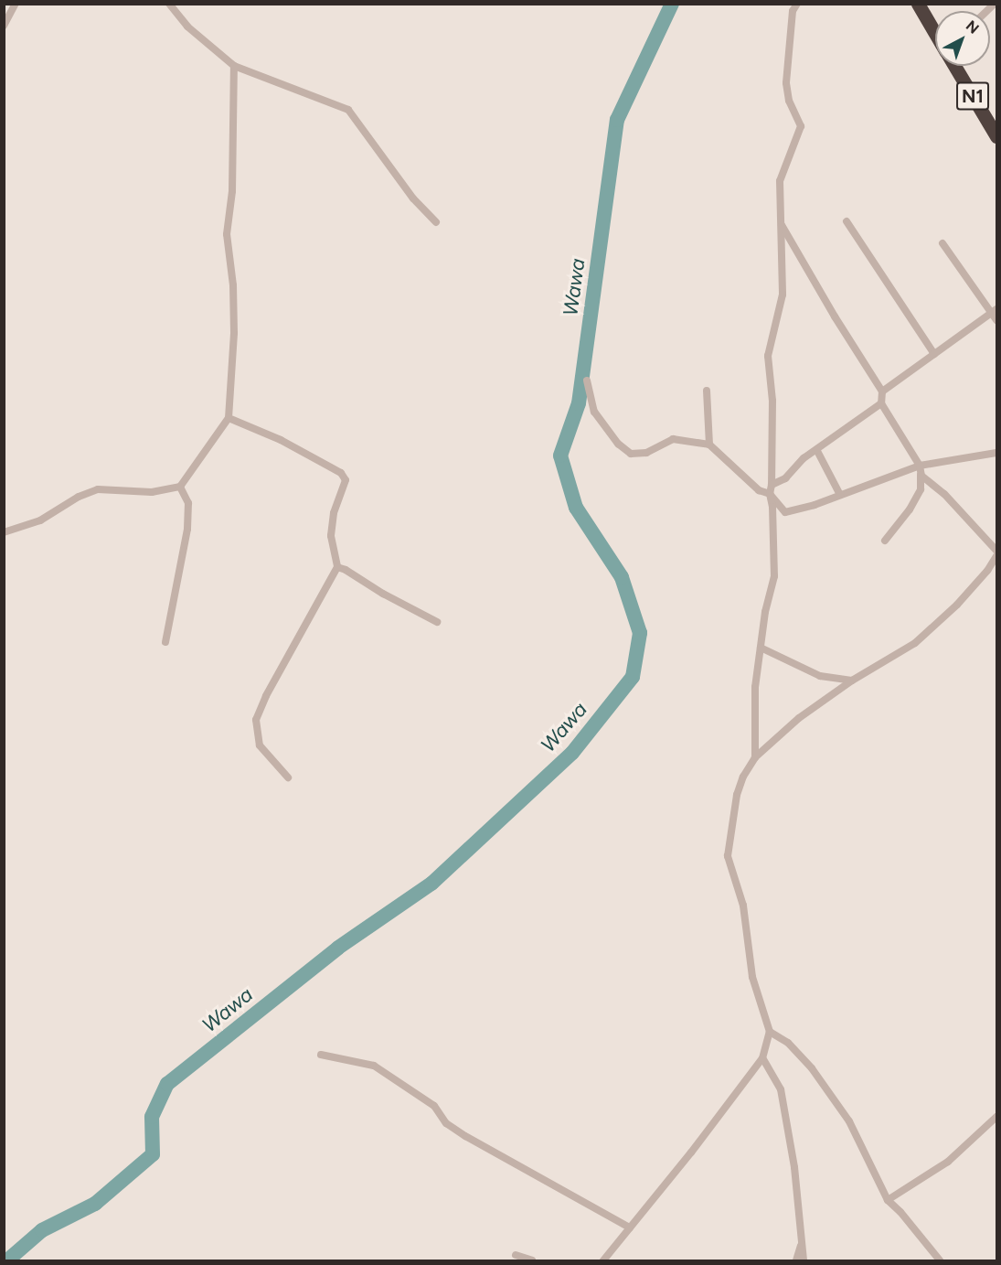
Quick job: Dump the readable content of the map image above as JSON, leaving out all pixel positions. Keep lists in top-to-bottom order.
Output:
{
  "streets": {
    "highway": ["N1"]
  },
  "water": ["Wawa"],
  "north": "top right"
}
